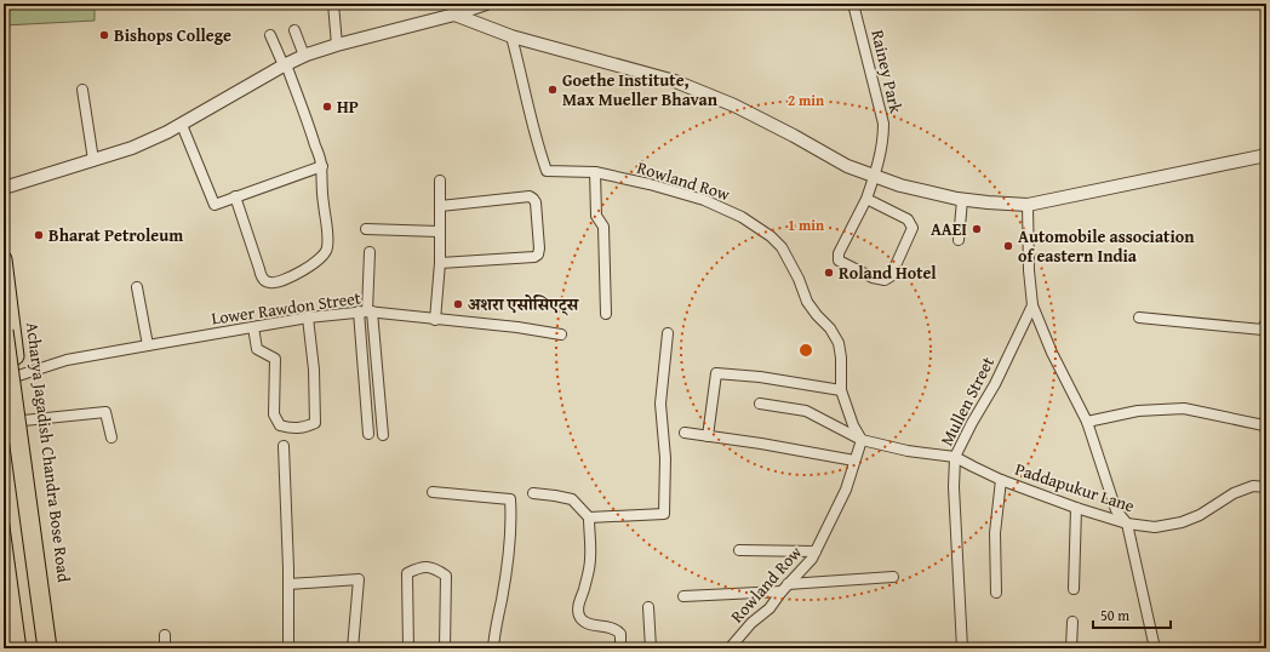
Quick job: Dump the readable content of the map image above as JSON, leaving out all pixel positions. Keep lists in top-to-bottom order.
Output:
{
  "streets": {
    "main road": ["Acharya Jagadish Chandra Bose Road"],
    "street": [
      "Rainey Park",
      "Rowland Row",
      "Lower Rawdon Street",
      "Mullen Street",
      "Paddapukur Lane"
    ]
  },
  "crossings": [
    ["Lower Rawdon Street", "Acharya Jagadish Chandra Bose Road"],
    ["Mullen Street", "Paddapukur Lane"]
  ],
  "places": [
    "Bishops College",
    "Goethe Institute, Max Mueller Bhavan",
    "HP",
    "AAEI",
    "Bharat Petroleum",
    "Automobile association of eastern India",
    "Roland Hotel",
    "अशरा एसोसिएट्स"
  ],
  "scale_bar": "50 m",
  "rings": ["2 min", "1 min"]
}
